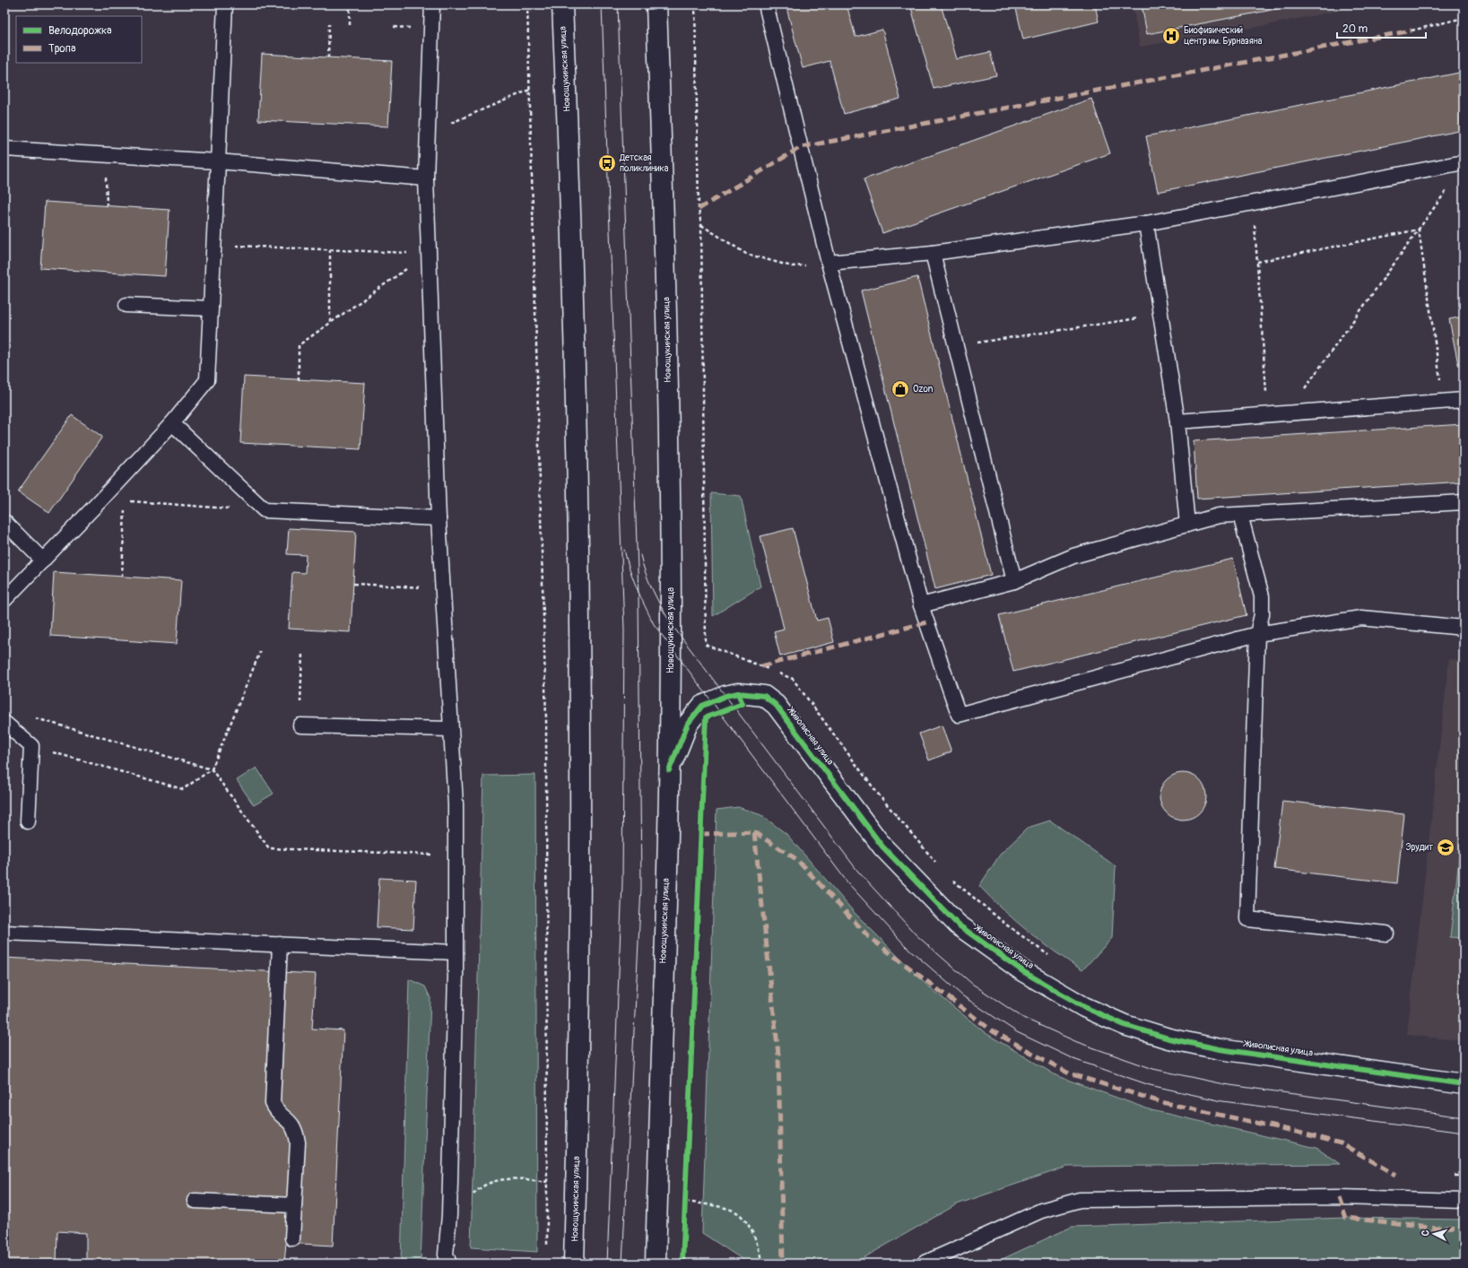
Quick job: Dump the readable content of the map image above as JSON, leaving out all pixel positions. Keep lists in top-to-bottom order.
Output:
{
  "streets": {
    "main road": ["Новощукинская улица", "Живописная улица"]
  },
  "crossings": [
    ["Новощукинская улица", "Живописная улица"]
  ],
  "places": {
    "hospital": ["Биофизический центр им. Бурназяна"],
    "bus stop": ["Детская поликлиника"],
    "shop": ["Ozon"],
    "school or university": ["Эрудит"]
  },
  "legend": ["Велодорожка", "Тропа"],
  "scale_bar": "20 m",
  "north": "left"
}
